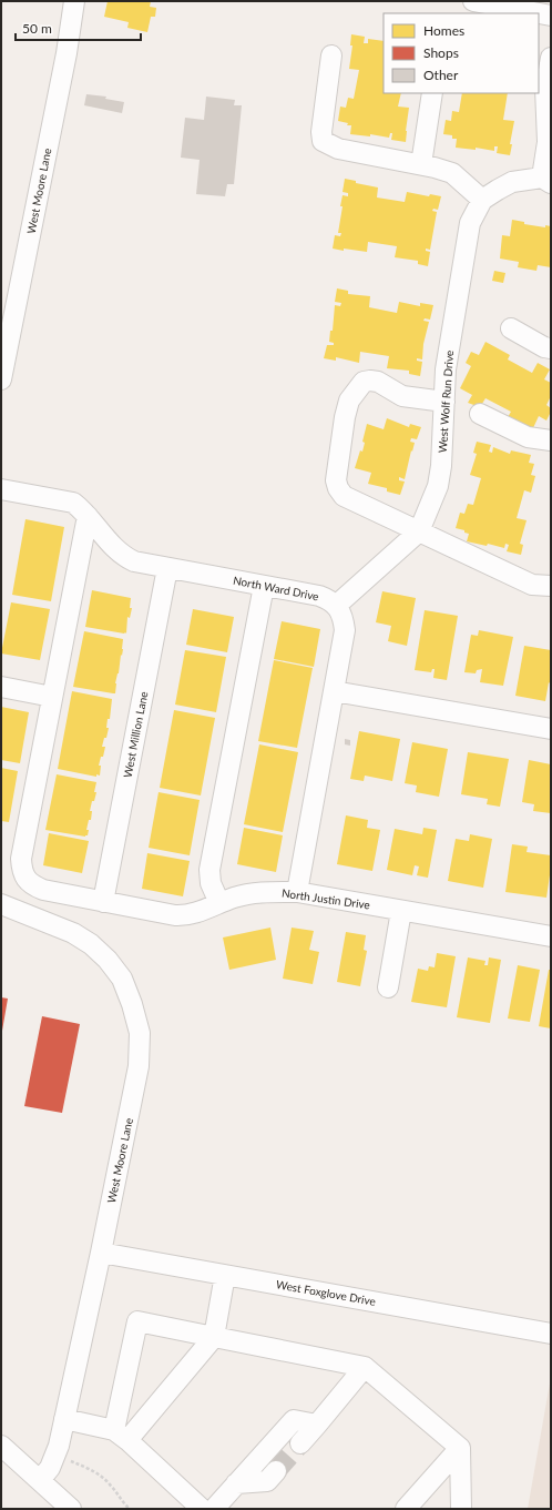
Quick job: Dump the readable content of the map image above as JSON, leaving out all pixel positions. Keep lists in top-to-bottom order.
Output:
{
  "streets": {
    "street": [
      "West Moore Lane",
      "West Wolf Run Drive",
      "North Ward Drive",
      "West Million Lane",
      "North Justin Drive",
      "West Foxglove Drive"
    ]
  },
  "crossings": [
    ["West Moore Lane", "West Foxglove Drive"],
    ["West Wolf Run Drive", "North Ward Drive"],
    ["North Ward Drive", "West Million Lane"],
    ["North Ward Drive", "North Justin Drive"],
    ["West Million Lane", "North Justin Drive"]
  ],
  "legend": ["Homes", "Shops", "Other"],
  "scale_bar": "50 m"
}
